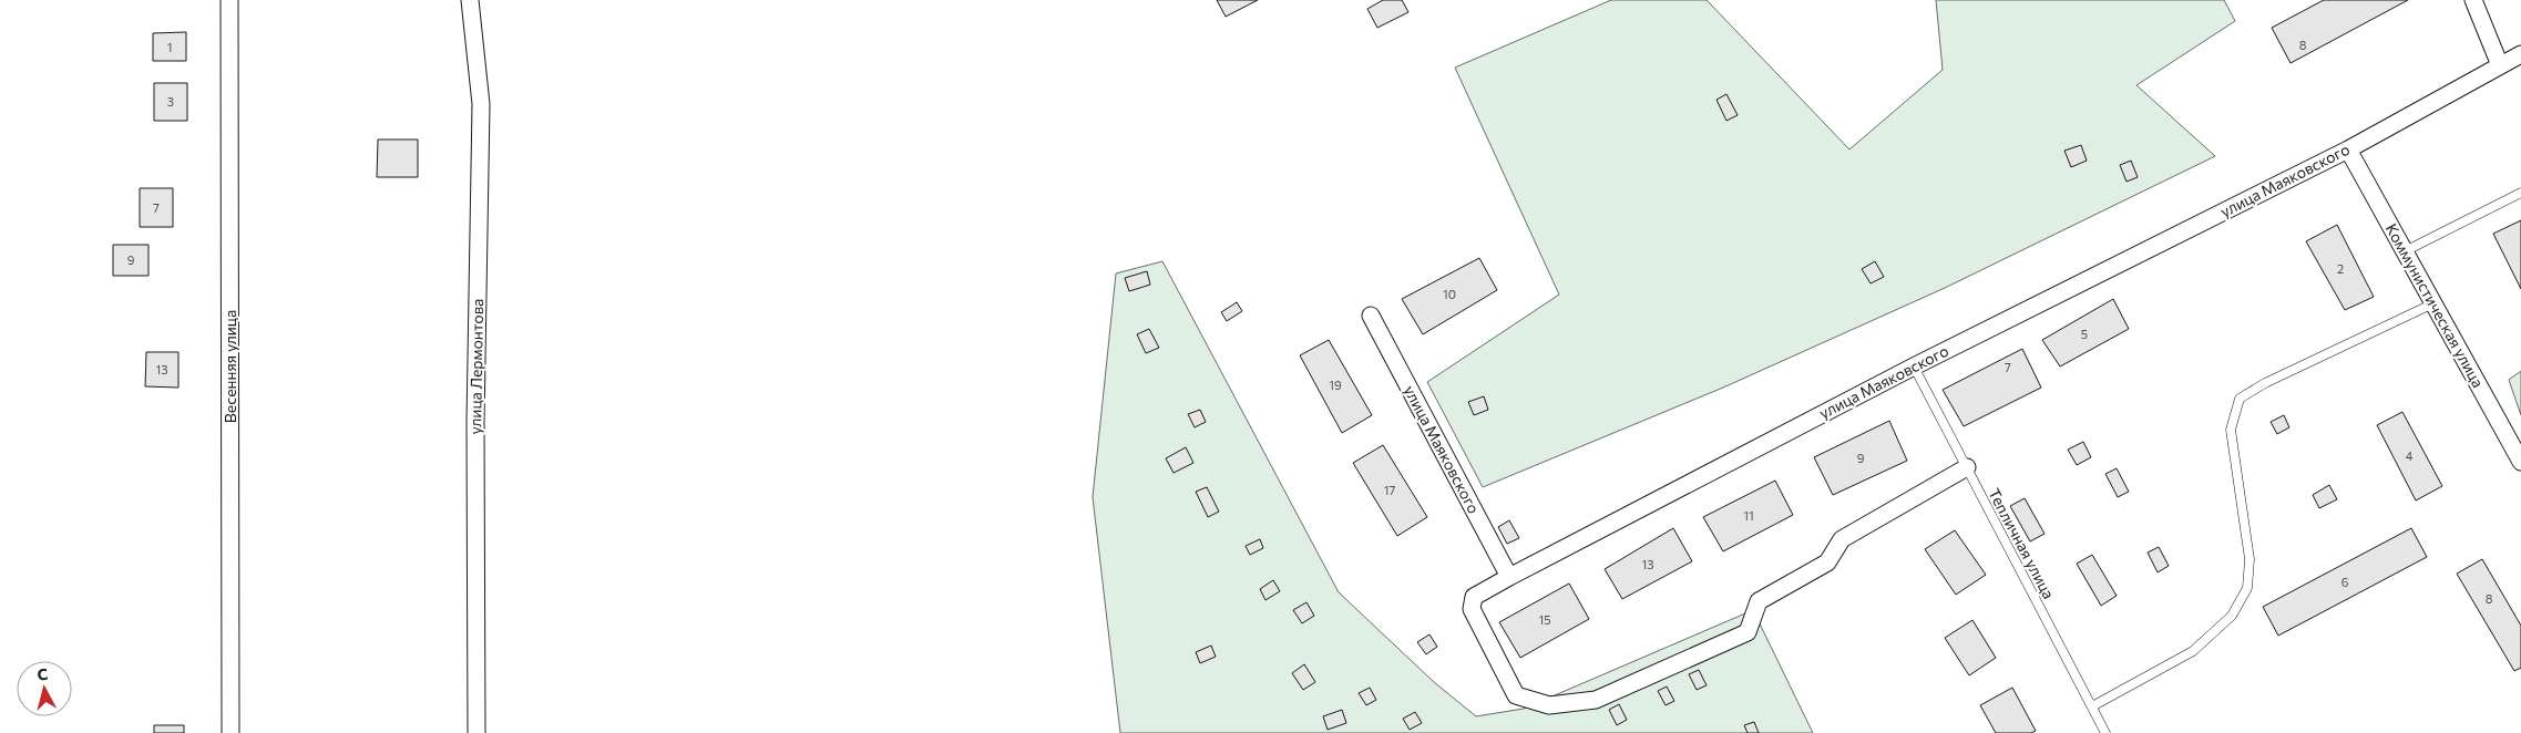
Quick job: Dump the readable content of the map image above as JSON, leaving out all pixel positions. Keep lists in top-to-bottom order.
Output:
{
  "streets": {
    "street": [
      "улица Маяковского",
      "Коммунистическая улица",
      "Весенняя улица",
      "улица Лермонтова"
    ],
    "lane": ["Тепличная улица"]
  },
  "crossings": [
    ["улица Маяковского", "Коммунистическая улица"],
    ["улица Маяковского", "Тепличная улица"]
  ],
  "house_numbers": [
    "8",
    "1",
    "3",
    "7",
    "9",
    "2",
    "10",
    "5",
    "7",
    "13",
    "19",
    "4",
    "9",
    "17",
    "11",
    "13",
    "6",
    "8",
    "15"
  ],
  "north": "top"
}
